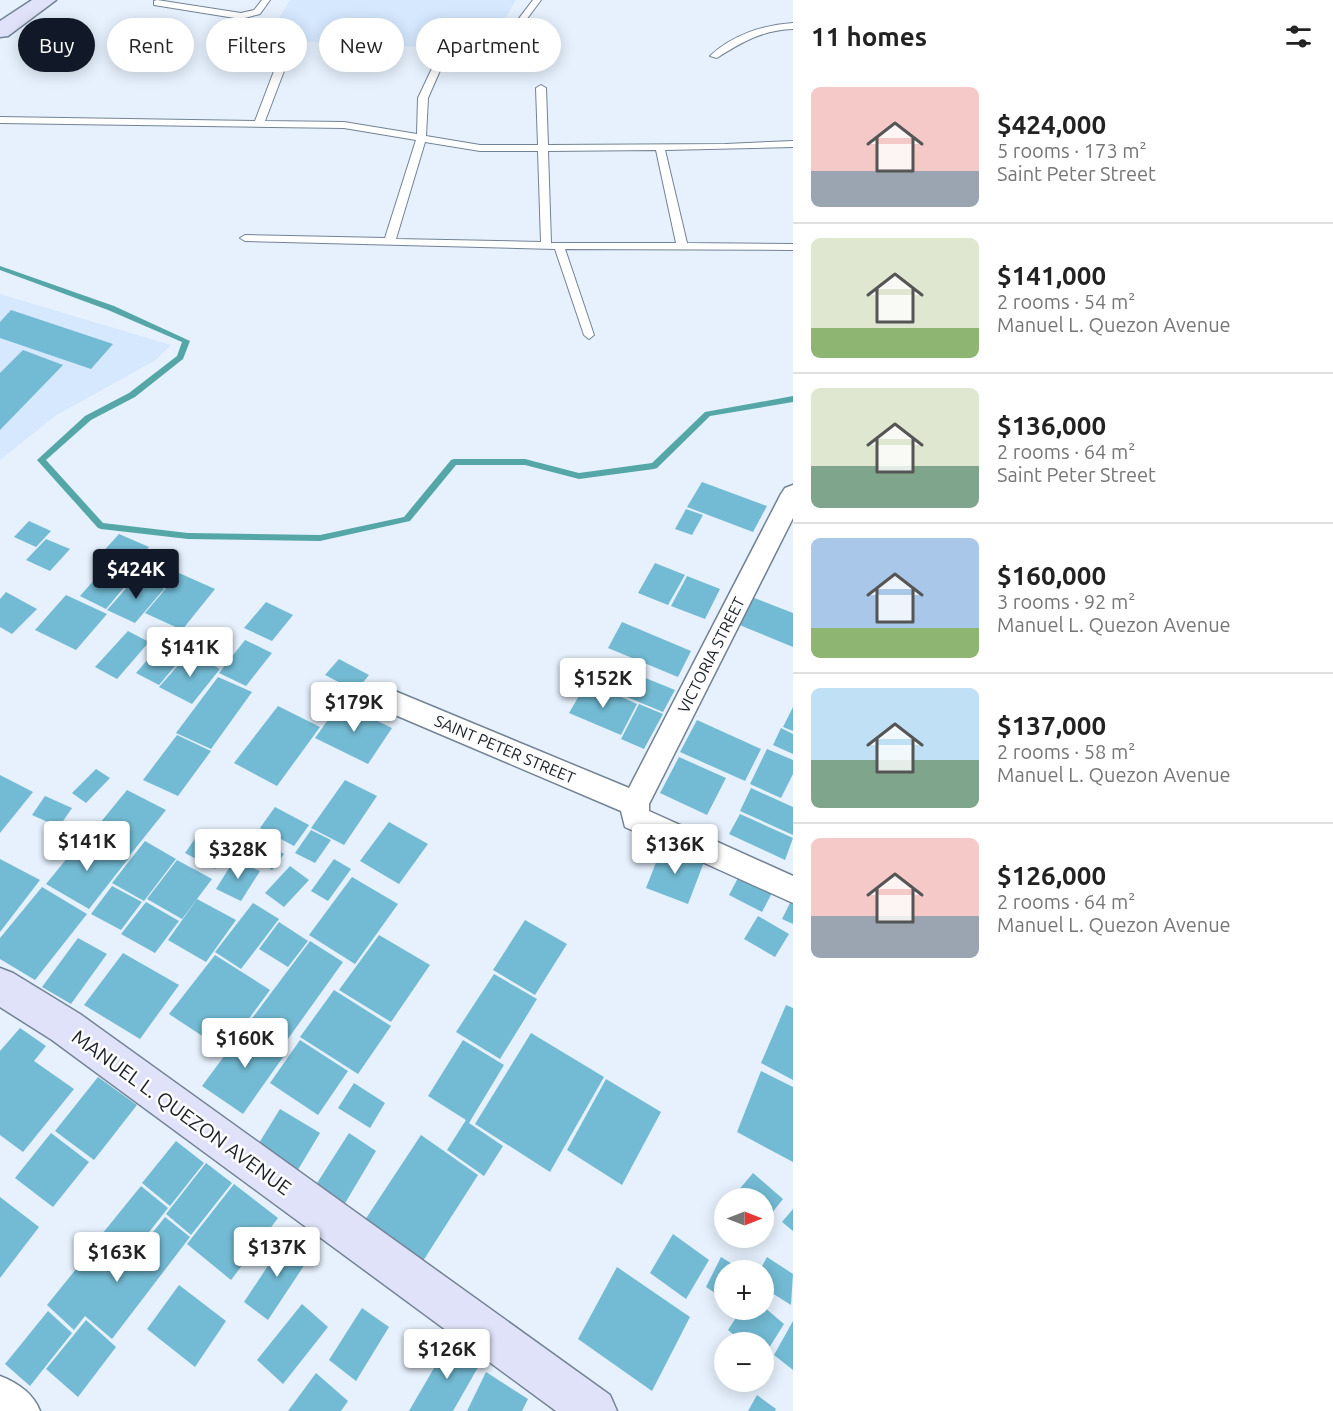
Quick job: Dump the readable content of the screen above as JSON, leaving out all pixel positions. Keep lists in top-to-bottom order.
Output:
{
  "streets": {
    "main road": ["MANUEL L. QUEZON AVENUE"],
    "street": ["VICTORIA STREET", "SAINT PETER STREET"]
  },
  "crossings": [
    ["VICTORIA STREET", "SAINT PETER STREET"]
  ],
  "north": "right",
  "page": {
    "heading": "11 homes",
    "chip": [
      "Buy",
      "Rent",
      "Filters",
      "New",
      "Apartment"
    ],
    "list": [
      {
        "name": "$424,000",
        "note": "5 rooms · 173 m² · Saint Peter Street"
      },
      {
        "name": "$141,000",
        "note": "2 rooms · 54 m² · Manuel L. Quezon Avenue"
      },
      {
        "name": "$136,000",
        "note": "2 rooms · 64 m² · Saint Peter Street"
      },
      {
        "name": "$160,000",
        "note": "3 rooms · 92 m² · Manuel L. Quezon Avenue"
      },
      {
        "name": "$137,000",
        "note": "2 rooms · 58 m² · Manuel L. Quezon Avenue"
      },
      {
        "name": "$126,000",
        "note": "2 rooms · 64 m² · Manuel L. Quezon Avenue"
      }
    ],
    "price": [
      "$424K",
      "$141K",
      "$152K",
      "$179K",
      "$141K",
      "$136K",
      "$328K",
      "$160K",
      "$137K",
      "$163K",
      "$126K"
    ],
    "map_buttons": ["+", "−"]
  }
}
